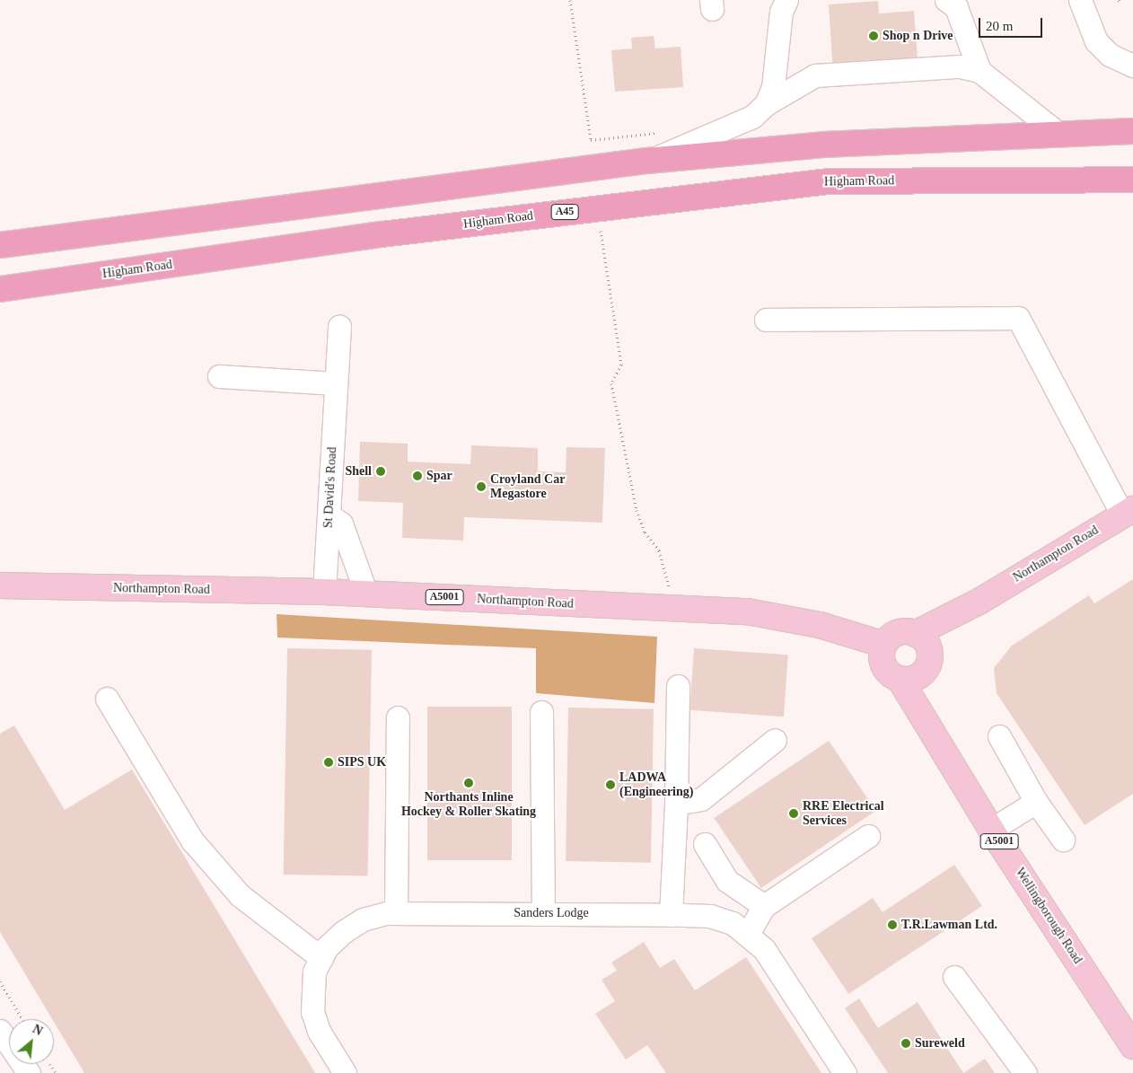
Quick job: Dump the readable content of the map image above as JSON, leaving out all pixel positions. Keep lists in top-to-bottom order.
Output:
{
  "streets": {
    "highway": ["Higham Road", "A45"],
    "main road": ["Northampton Road", "A5001", "Wellingborough Road"],
    "street": ["St David's Road", "Sanders Lodge"]
  },
  "crossings": [
    ["St David's Road", "Northampton Road"],
    ["Northampton Road", "Wellingborough Road"]
  ],
  "places": [
    "Shop n Drive",
    "Shell",
    "Spar",
    "Croyland Car Megastore",
    "SIPS UK",
    "Northants Inline Hockey & Roller Skating",
    "LADWA (Engineering)",
    "RRE Electrical Services",
    "T.R.Lawman Ltd.",
    "Sureweld"
  ],
  "scale_bar": "20 m",
  "north": "top right"
}
